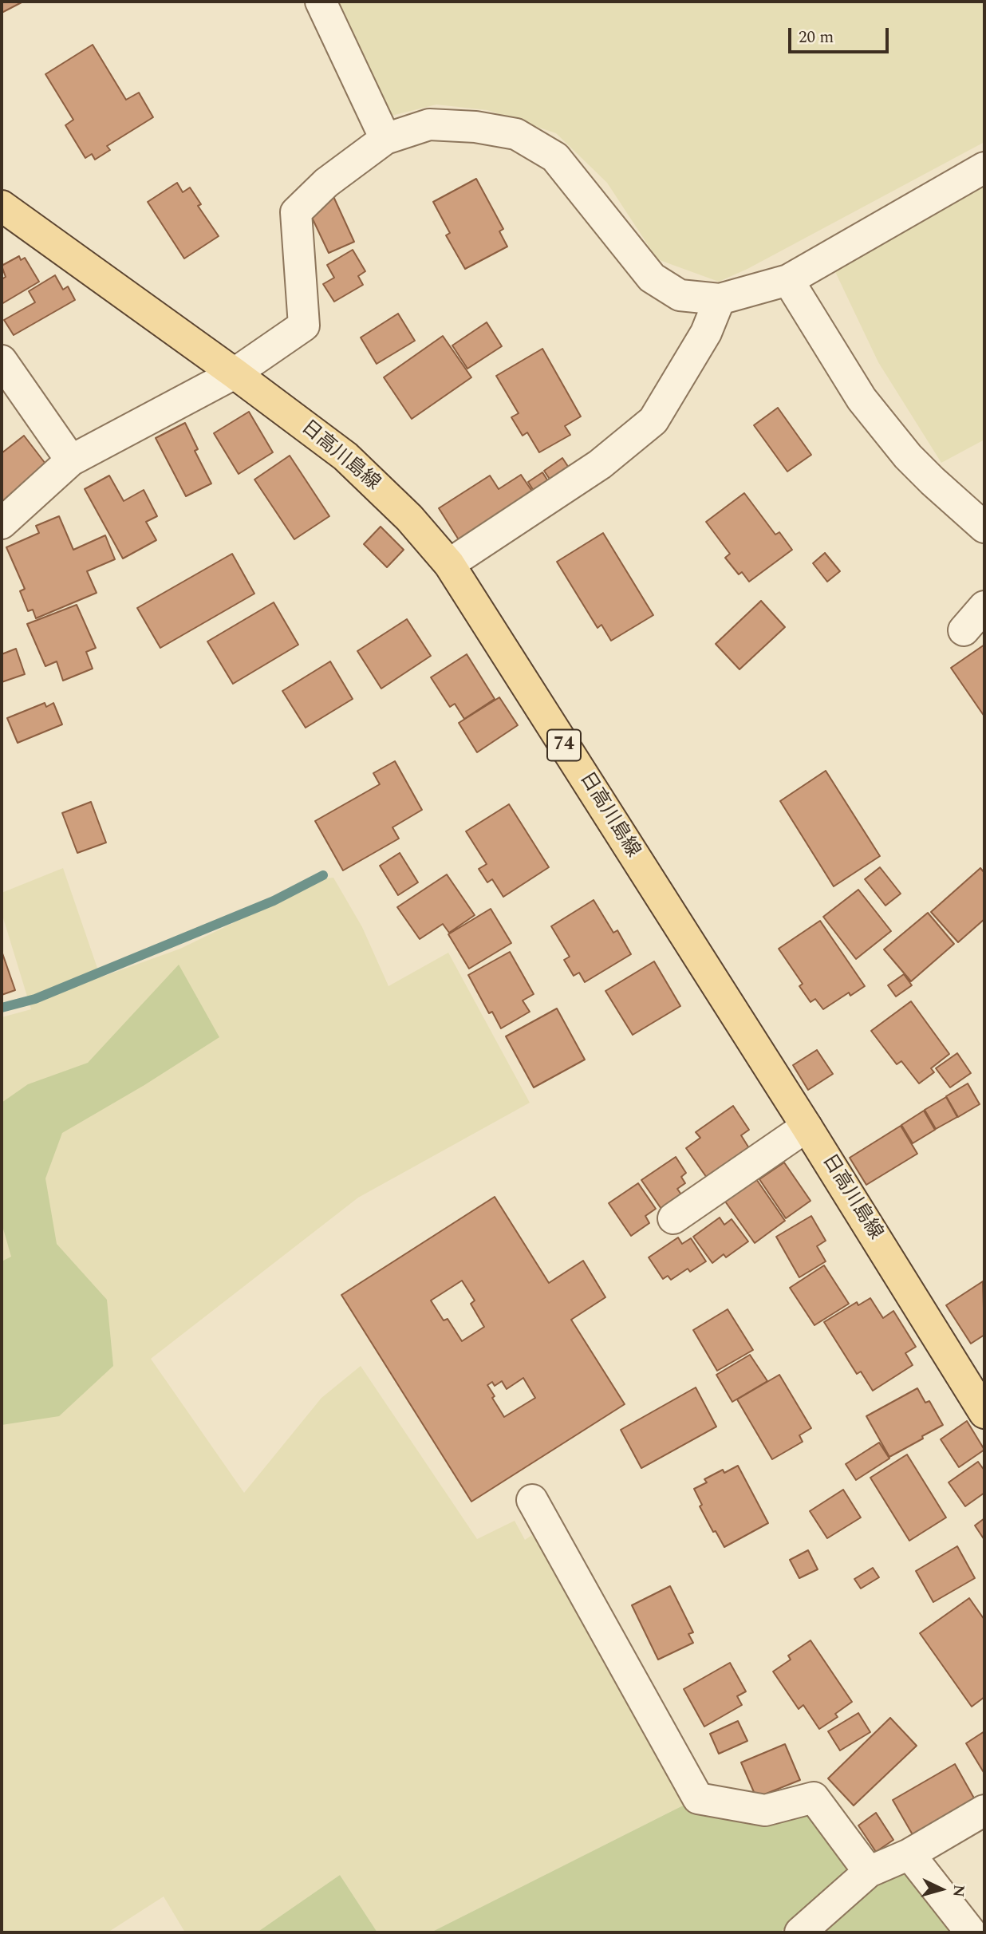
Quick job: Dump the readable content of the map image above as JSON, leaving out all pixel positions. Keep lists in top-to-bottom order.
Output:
{
  "streets": {
    "main road": ["日高川島線", "74"]
  },
  "scale_bar": "20 m",
  "north": "right"
}
